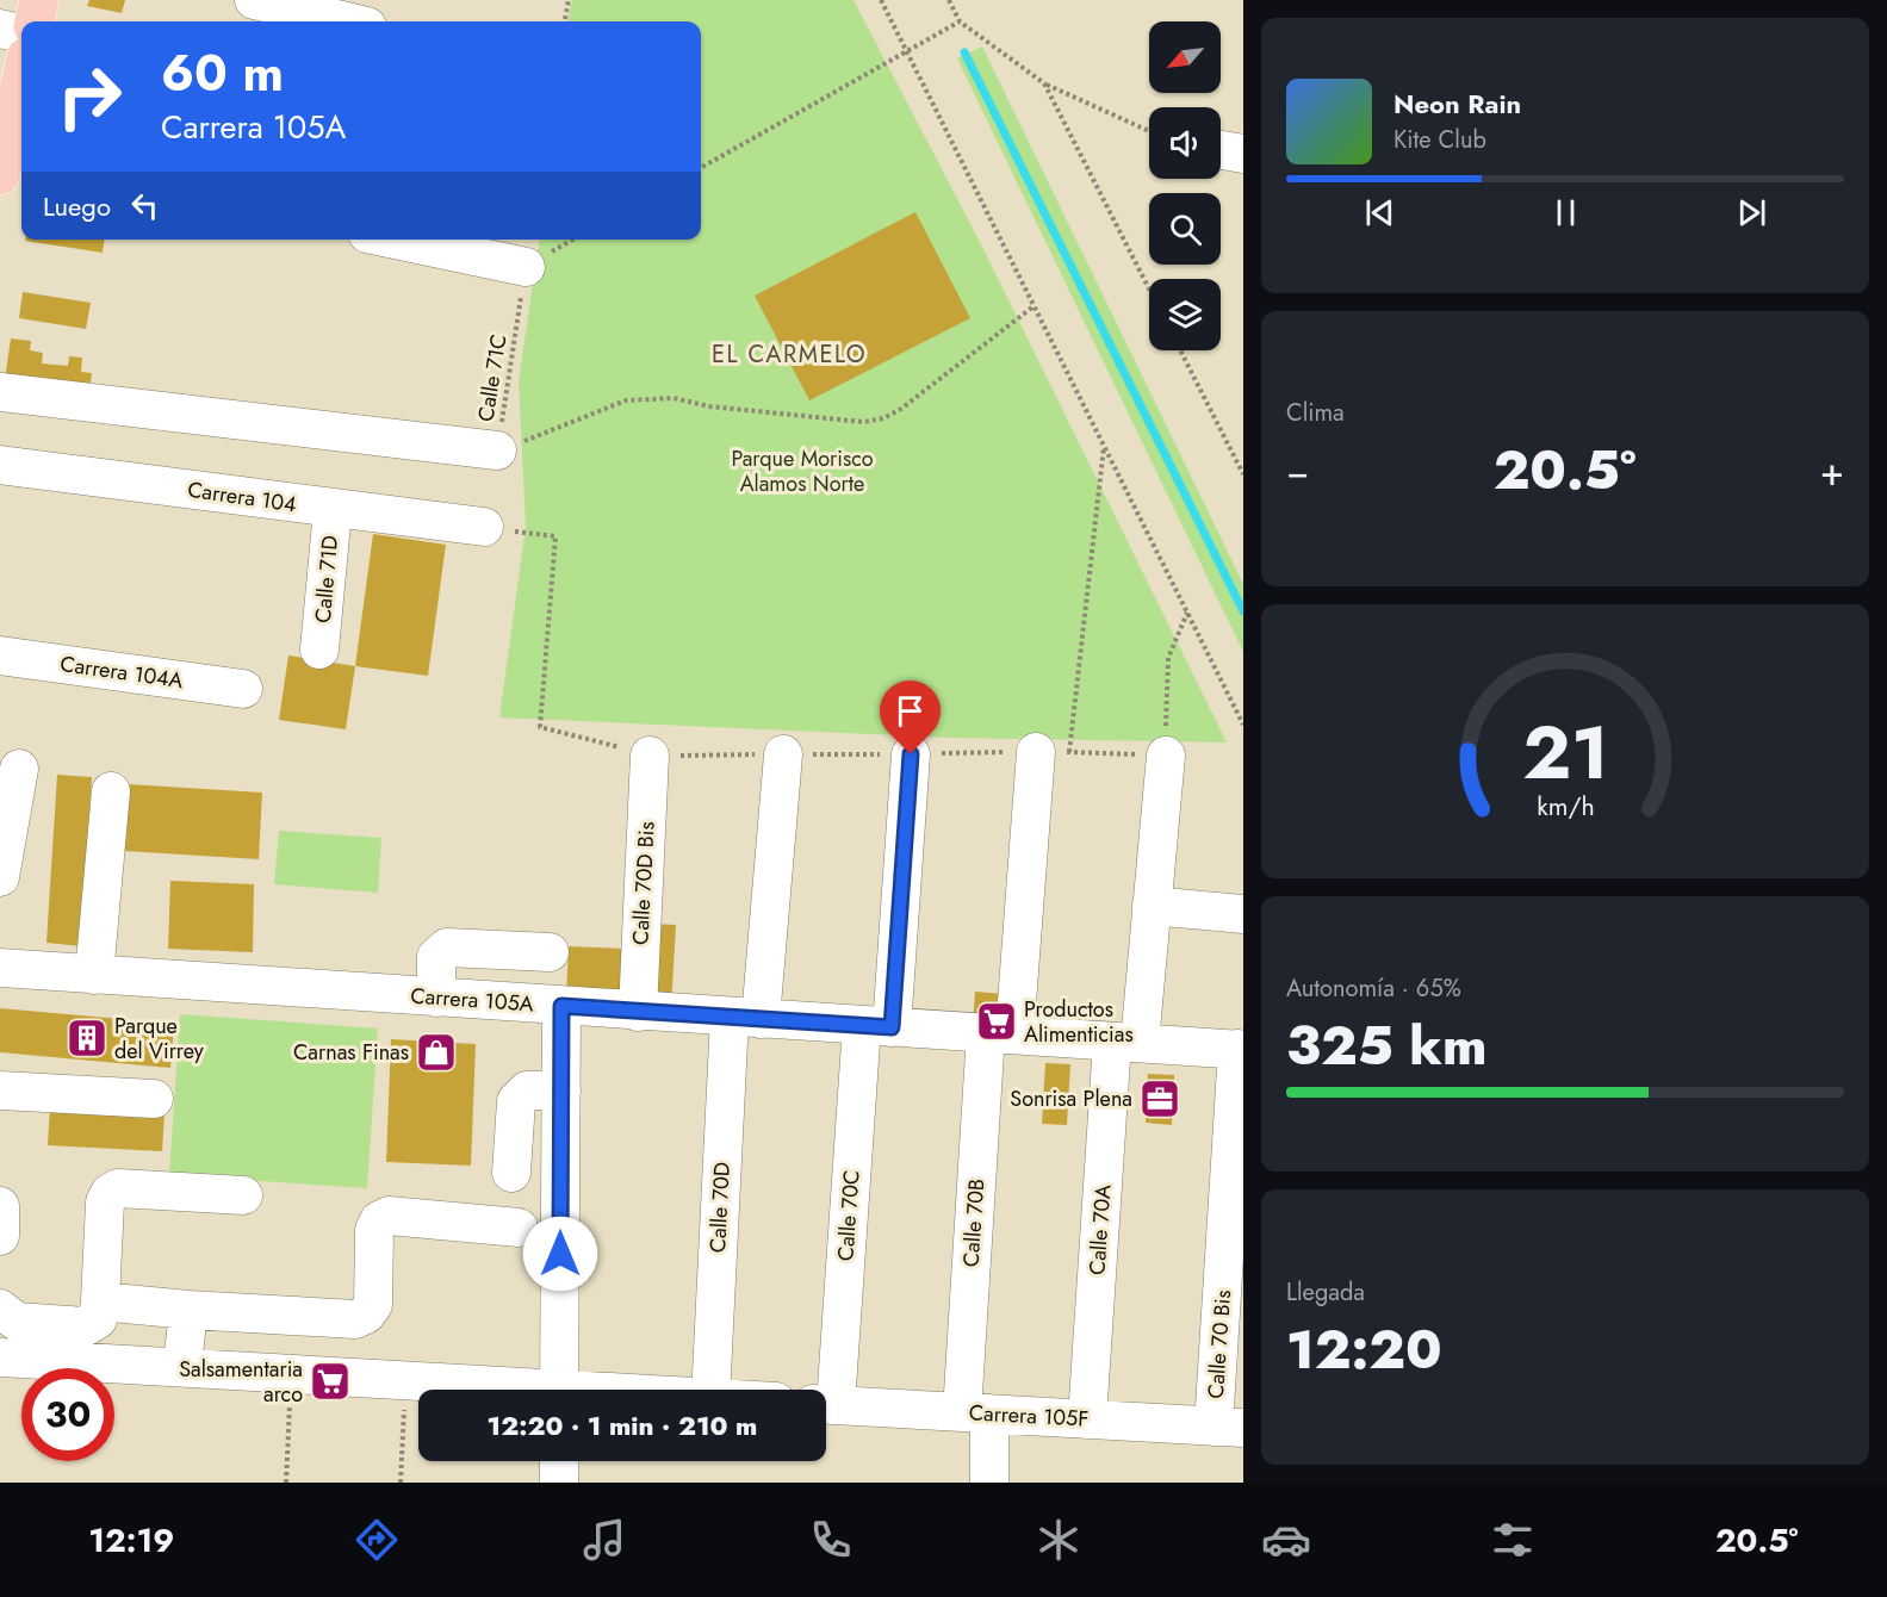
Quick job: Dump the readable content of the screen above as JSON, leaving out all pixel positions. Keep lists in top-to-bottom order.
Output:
{
  "streets": {
    "street": [
      "Carrera 104",
      "Calle 71D",
      "Carrera 104A",
      "Calle 70D Bis",
      "Carrera 105A",
      "Calle 70D",
      "Calle 70C",
      "Calle 70B",
      "Calle 70A",
      "Calle 70 Bis",
      "Carrera 105F"
    ],
    "path": ["Calle 71C"]
  },
  "crossings": [
    ["Carrera 104", "Calle 71D"],
    ["Calle 70D Bis", "Carrera 105A"],
    ["Carrera 105A", "Calle 70D"],
    ["Carrera 105A", "Calle 70C"],
    ["Carrera 105A", "Calle 70B"],
    ["Carrera 105A", "Calle 70A"],
    ["Carrera 105A", "Calle 70 Bis"],
    ["Calle 70B", "Carrera 105F"],
    ["Calle 70A", "Carrera 105F"],
    ["Calle 70 Bis", "Carrera 105F"]
  ],
  "districts": ["EL CARMELO"],
  "parks": ["Parque Morisco Alamos Norte"],
  "places": {
    "supermarket": ["Productos Alimenticias", "Salsamentaria arco"],
    "building": ["Parque del Virrey"],
    "shop": ["Carnas Finas"],
    "office": ["Sonrisa Plena"]
  },
  "north": "bottom left",
  "page": {
    "turn": ["60 m", "Carrera 105A"],
    "song": ["Neon Rain", "Kite Club"],
    "then": "Luego",
    "tile": [
      "Clima",
      ["Autonomía · 65%", "325 km"],
      ["Llegada", "12:20"]
    ],
    "heat": ["−", "20.5°", "+"],
    "limit": "30",
    "trip": "12:20 · 1 min · 210 m",
    "tabs": ["12:19", "20.5°"],
    "gauge": ["21", "km/h"]
  }
}
